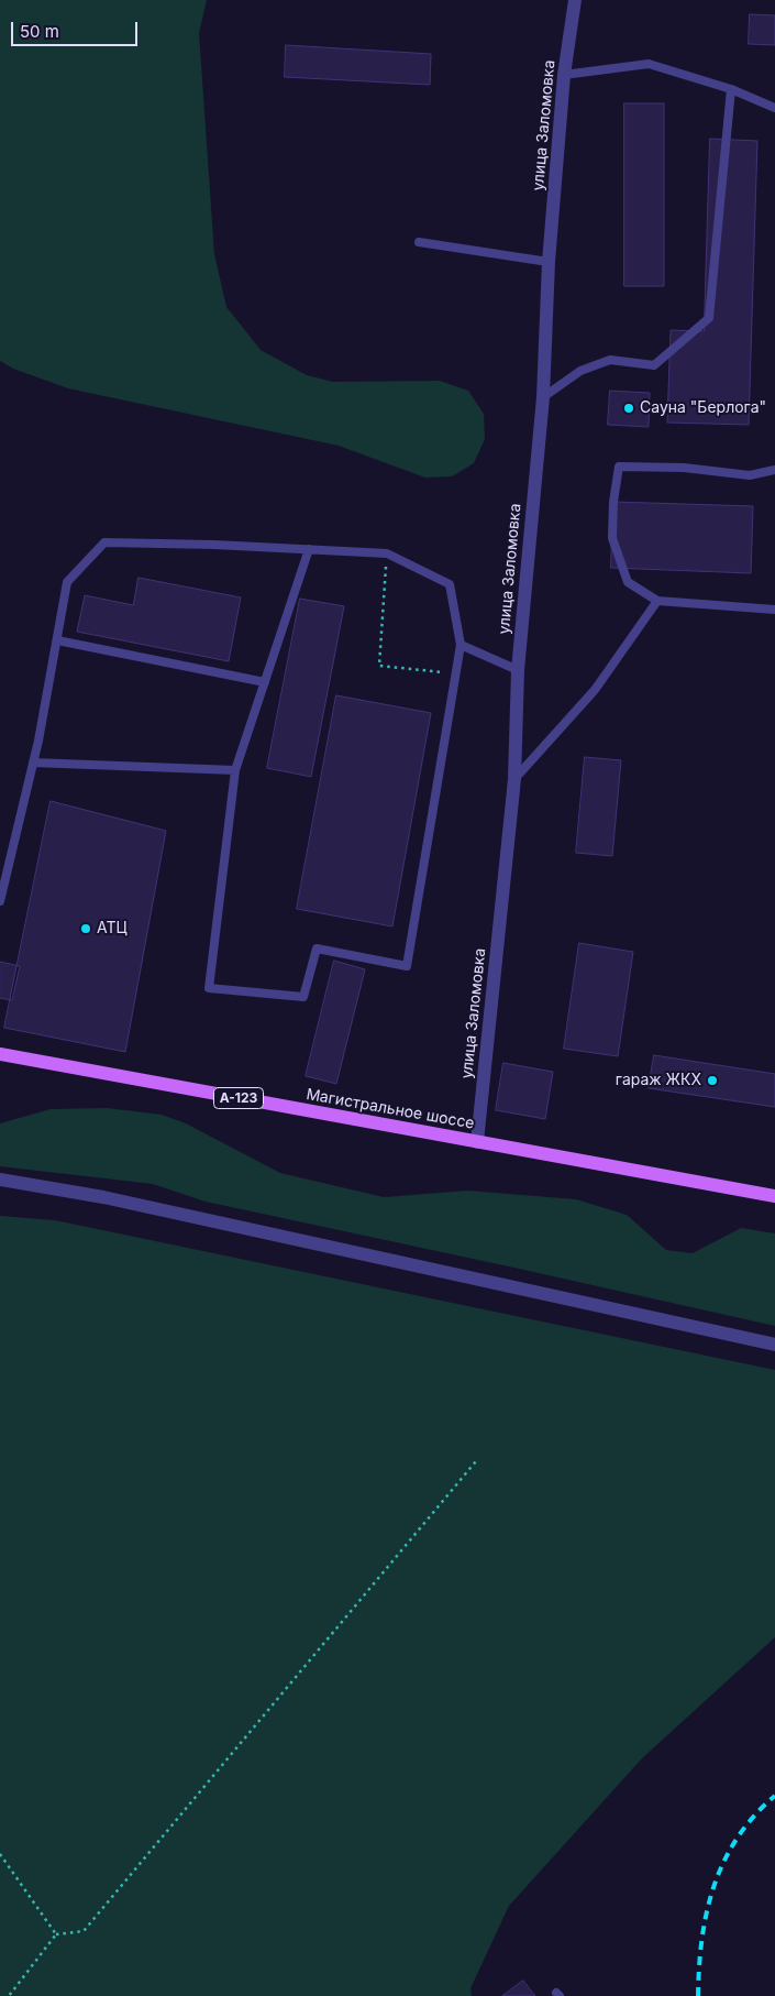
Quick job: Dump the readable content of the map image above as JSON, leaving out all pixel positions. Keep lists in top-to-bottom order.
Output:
{
  "streets": {
    "main road": ["А-123", "Магистральное шоссе"],
    "street": ["улица Заломовка"]
  },
  "crossings": [
    ["улица Заломовка", "Магистральное шоссе"]
  ],
  "places": ["Сауна \"Берлога\"", "АТЦ", "гараж ЖКХ"],
  "scale_bar": "50 m"
}
